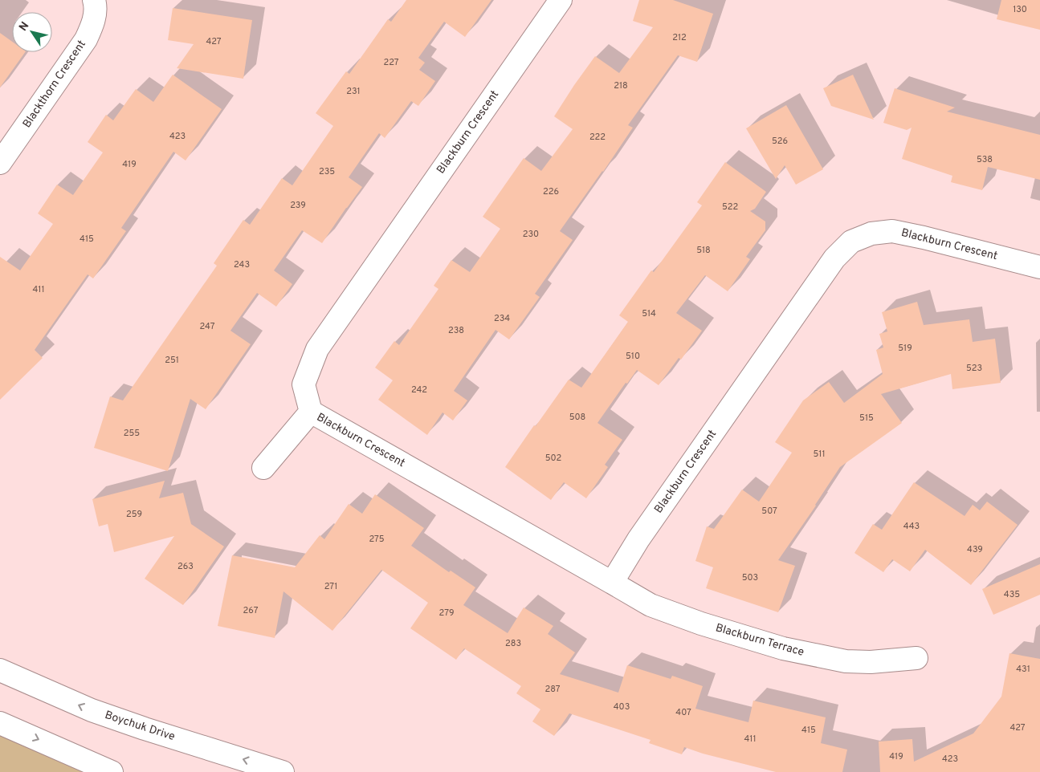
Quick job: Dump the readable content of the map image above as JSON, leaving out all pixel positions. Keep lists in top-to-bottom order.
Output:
{
  "streets": {
    "street": [
      "Blackthorn Crescent",
      "Blackburn Crescent",
      "Blackburn Terrace",
      "Boychuk Drive"
    ]
  },
  "crossings": [
    ["Blackburn Crescent", "Blackburn Terrace"]
  ],
  "house_numbers": [
    "130",
    "212",
    "427",
    "227",
    "218",
    "231",
    "423",
    "222",
    "526",
    "538",
    "419",
    "235",
    "226",
    "239",
    "522",
    "230",
    "415",
    "518",
    "243",
    "411",
    "514",
    "234",
    "247",
    "238",
    "519",
    "510",
    "251",
    "523",
    "242",
    "508",
    "515",
    "255",
    "511",
    "502",
    "507",
    "259",
    "443",
    "275",
    "439",
    "263",
    "503",
    "271",
    "435",
    "267",
    "279",
    "283",
    "431",
    "287",
    "403",
    "407",
    "427",
    "415",
    "411",
    "419",
    "423"
  ],
  "north": "top left"
}
